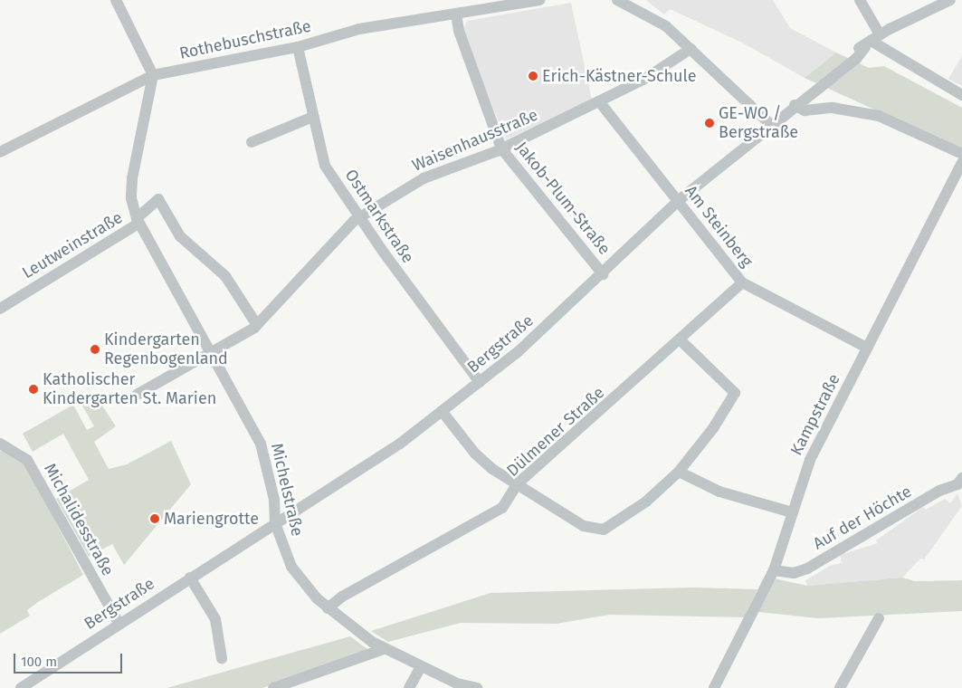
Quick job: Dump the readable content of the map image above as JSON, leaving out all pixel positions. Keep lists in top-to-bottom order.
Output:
{
  "streets": {
    "street": [
      "Rothebuschstraße",
      "Waisenhausstraße",
      "Jakob-Plum-Straße",
      "Ostmarkstraße",
      "Am Steinberg",
      "Leutweinstraße",
      "Bergstraße",
      "Kampstraße",
      "Dülmener Straße",
      "Michelstraße",
      "Auf der Höchte",
      "Michalidesstraße"
    ]
  },
  "crossings": [
    ["Rothebuschstraße", "Jakob-Plum-Straße"],
    ["Rothebuschstraße", "Ostmarkstraße"],
    ["Rothebuschstraße", "Michelstraße"],
    ["Waisenhausstraße", "Jakob-Plum-Straße"],
    ["Waisenhausstraße", "Ostmarkstraße"],
    ["Waisenhausstraße", "Am Steinberg"],
    ["Waisenhausstraße", "Leutweinstraße"],
    ["Waisenhausstraße", "Michelstraße"],
    ["Jakob-Plum-Straße", "Bergstraße"],
    ["Ostmarkstraße", "Bergstraße"],
    ["Am Steinberg", "Bergstraße"],
    ["Am Steinberg", "Kampstraße"],
    ["Am Steinberg", "Dülmener Straße"],
    ["Leutweinstraße", "Michelstraße"],
    ["Bergstraße", "Michelstraße"],
    ["Bergstraße", "Michalidesstraße"],
    ["Kampstraße", "Auf der Höchte"],
    ["Dülmener Straße", "Michelstraße"]
  ],
  "places": [
    "Erich-Kästner-Schule",
    "GE-WO / Bergstraße",
    "Kindergarten Regenbogenland",
    "Katholischer Kindergarten St. Marien",
    "Mariengrotte"
  ],
  "scale_bar": "100 m"
}
